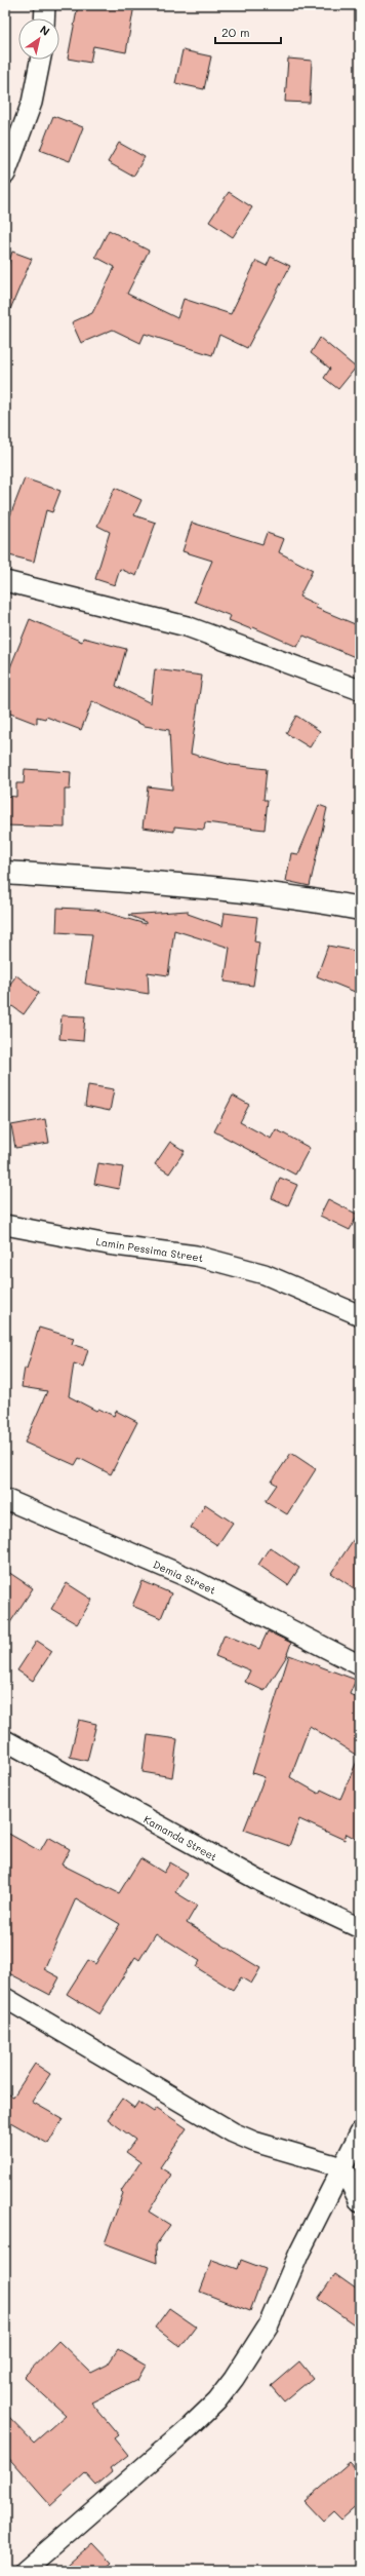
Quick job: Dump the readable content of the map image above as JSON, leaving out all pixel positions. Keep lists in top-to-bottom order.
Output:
{
  "streets": {
    "street": ["Lamin Pessima Street", "Demia Street", "Kamanda Street"]
  },
  "scale_bar": "20 m",
  "north": "top right"
}
